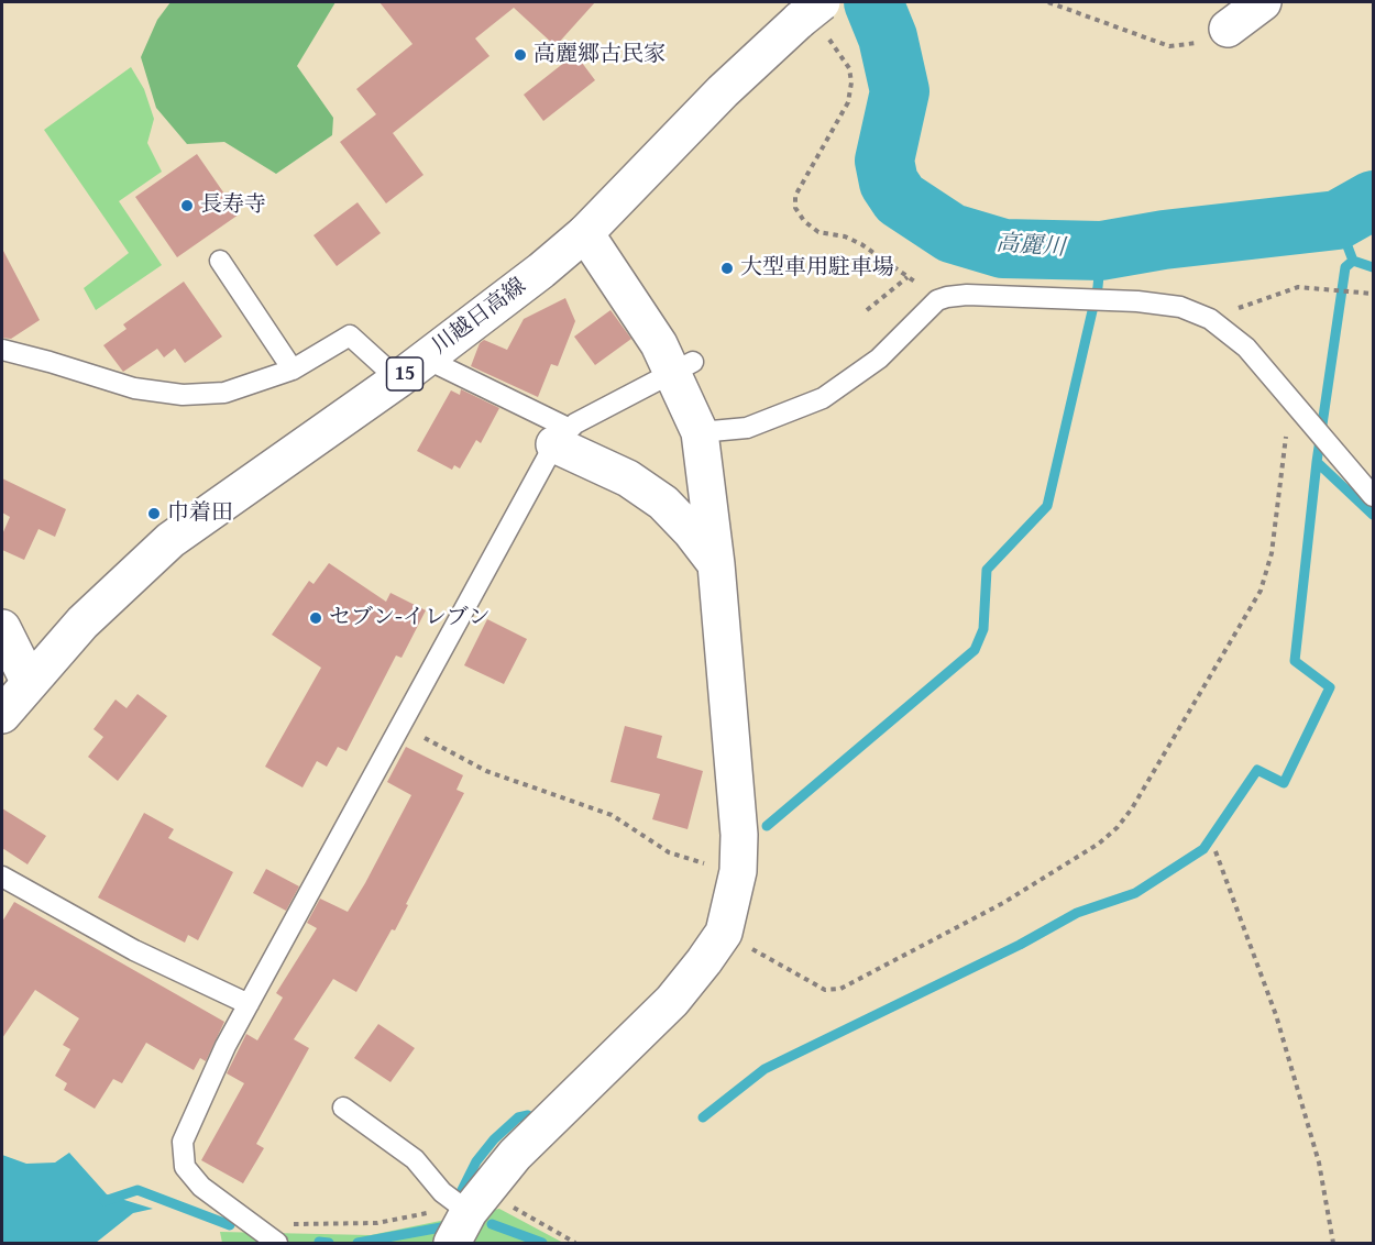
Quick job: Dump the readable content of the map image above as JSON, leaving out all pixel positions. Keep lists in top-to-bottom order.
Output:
{
  "streets": {
    "street": ["川越日高線", "15"]
  },
  "water": ["高麗川"],
  "places": [
    "高麗郷古民家",
    "長寿寺",
    "大型車用駐車場",
    "巾着田",
    "セブン-イレブン"
  ]
}
